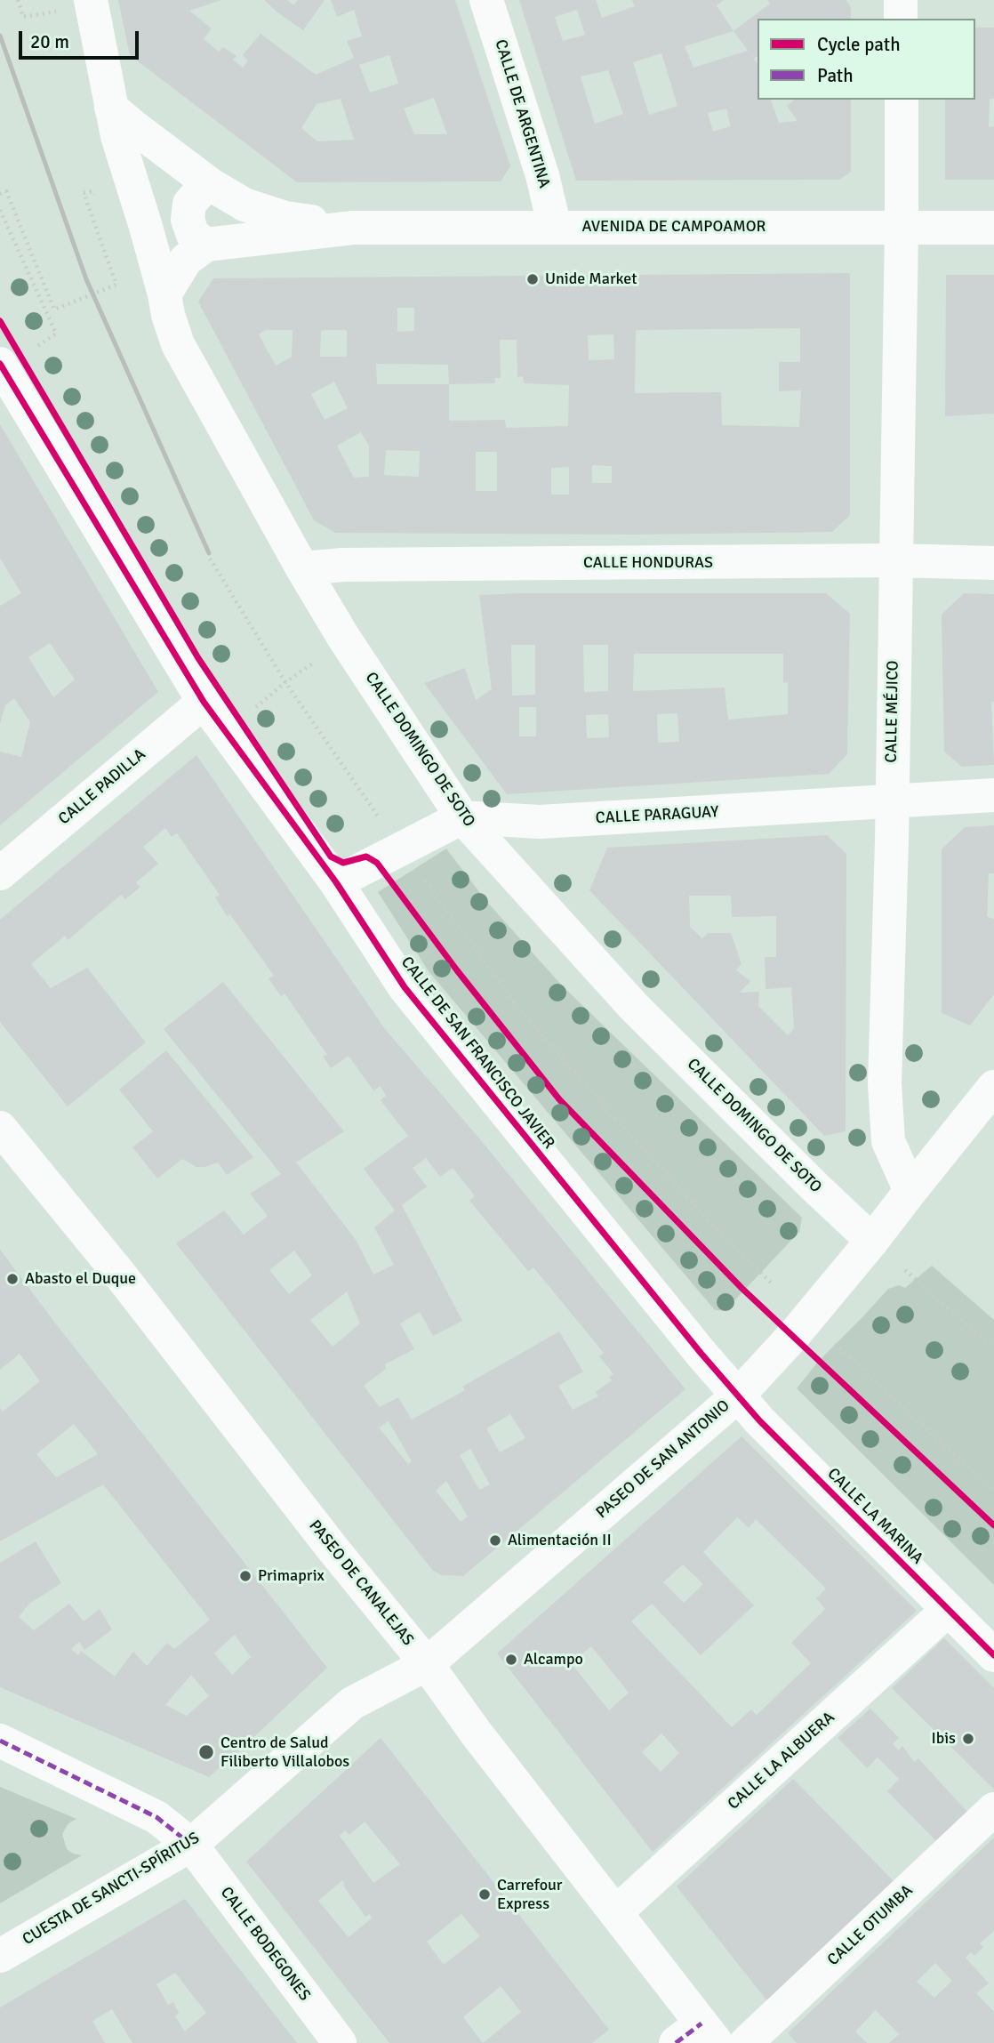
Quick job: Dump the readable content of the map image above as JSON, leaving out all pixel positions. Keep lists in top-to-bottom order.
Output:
{
  "streets": {
    "main road": [
      "CALLE DE ARGENTINA",
      "AVENIDA DE CAMPOAMOR",
      "CALLE HONDURAS",
      "CALLE MÉJICO",
      "CALLE DOMINGO DE SOTO",
      "CALLE PADILLA",
      "CALLE PARAGUAY",
      "CALLE DE SAN FRANCISCO JAVIER",
      "PASEO DE SAN ANTONIO",
      "CALLE LA MARINA",
      "PASEO DE CANALEJAS",
      "CALLE LA ALBUERA",
      "CUESTA DE SANCTI-SPÍRITUS",
      "CALLE OTUMBA",
      "CALLE BODEGONES"
    ]
  },
  "crossings": [
    ["CALLE DE ARGENTINA", "AVENIDA DE CAMPOAMOR"],
    ["AVENIDA DE CAMPOAMOR", "CALLE MÉJICO"],
    ["AVENIDA DE CAMPOAMOR", "CALLE DOMINGO DE SOTO"],
    ["CALLE HONDURAS", "CALLE MÉJICO"],
    ["CALLE HONDURAS", "CALLE DOMINGO DE SOTO"],
    ["CALLE MÉJICO", "CALLE PARAGUAY"],
    ["CALLE MÉJICO", "PASEO DE SAN ANTONIO"],
    ["CALLE DOMINGO DE SOTO", "CALLE PARAGUAY"],
    ["CALLE DOMINGO DE SOTO", "PASEO DE SAN ANTONIO"],
    ["CALLE PADILLA", "CALLE DE SAN FRANCISCO JAVIER"],
    ["CALLE DE SAN FRANCISCO JAVIER", "PASEO DE SAN ANTONIO"],
    ["CALLE DE SAN FRANCISCO JAVIER", "CALLE LA MARINA"],
    ["PASEO DE SAN ANTONIO", "CALLE LA MARINA"],
    ["PASEO DE SAN ANTONIO", "PASEO DE CANALEJAS"],
    ["PASEO DE SAN ANTONIO", "CUESTA DE SANCTI-SPÍRITUS"],
    ["CALLE LA MARINA", "CALLE LA ALBUERA"],
    ["PASEO DE CANALEJAS", "CALLE LA ALBUERA"],
    ["PASEO DE CANALEJAS", "CUESTA DE SANCTI-SPÍRITUS"],
    ["CUESTA DE SANCTI-SPÍRITUS", "CALLE BODEGONES"]
  ],
  "places": [
    "Unide Market",
    "Abasto el Duque",
    "Alimentación II",
    "Primaprix",
    "Alcampo",
    "Ibis",
    "Centro de Salud Filiberto Villalobos",
    "Carrefour Express"
  ],
  "legend": ["Cycle path", "Path"],
  "scale_bar": "20 m"
}
